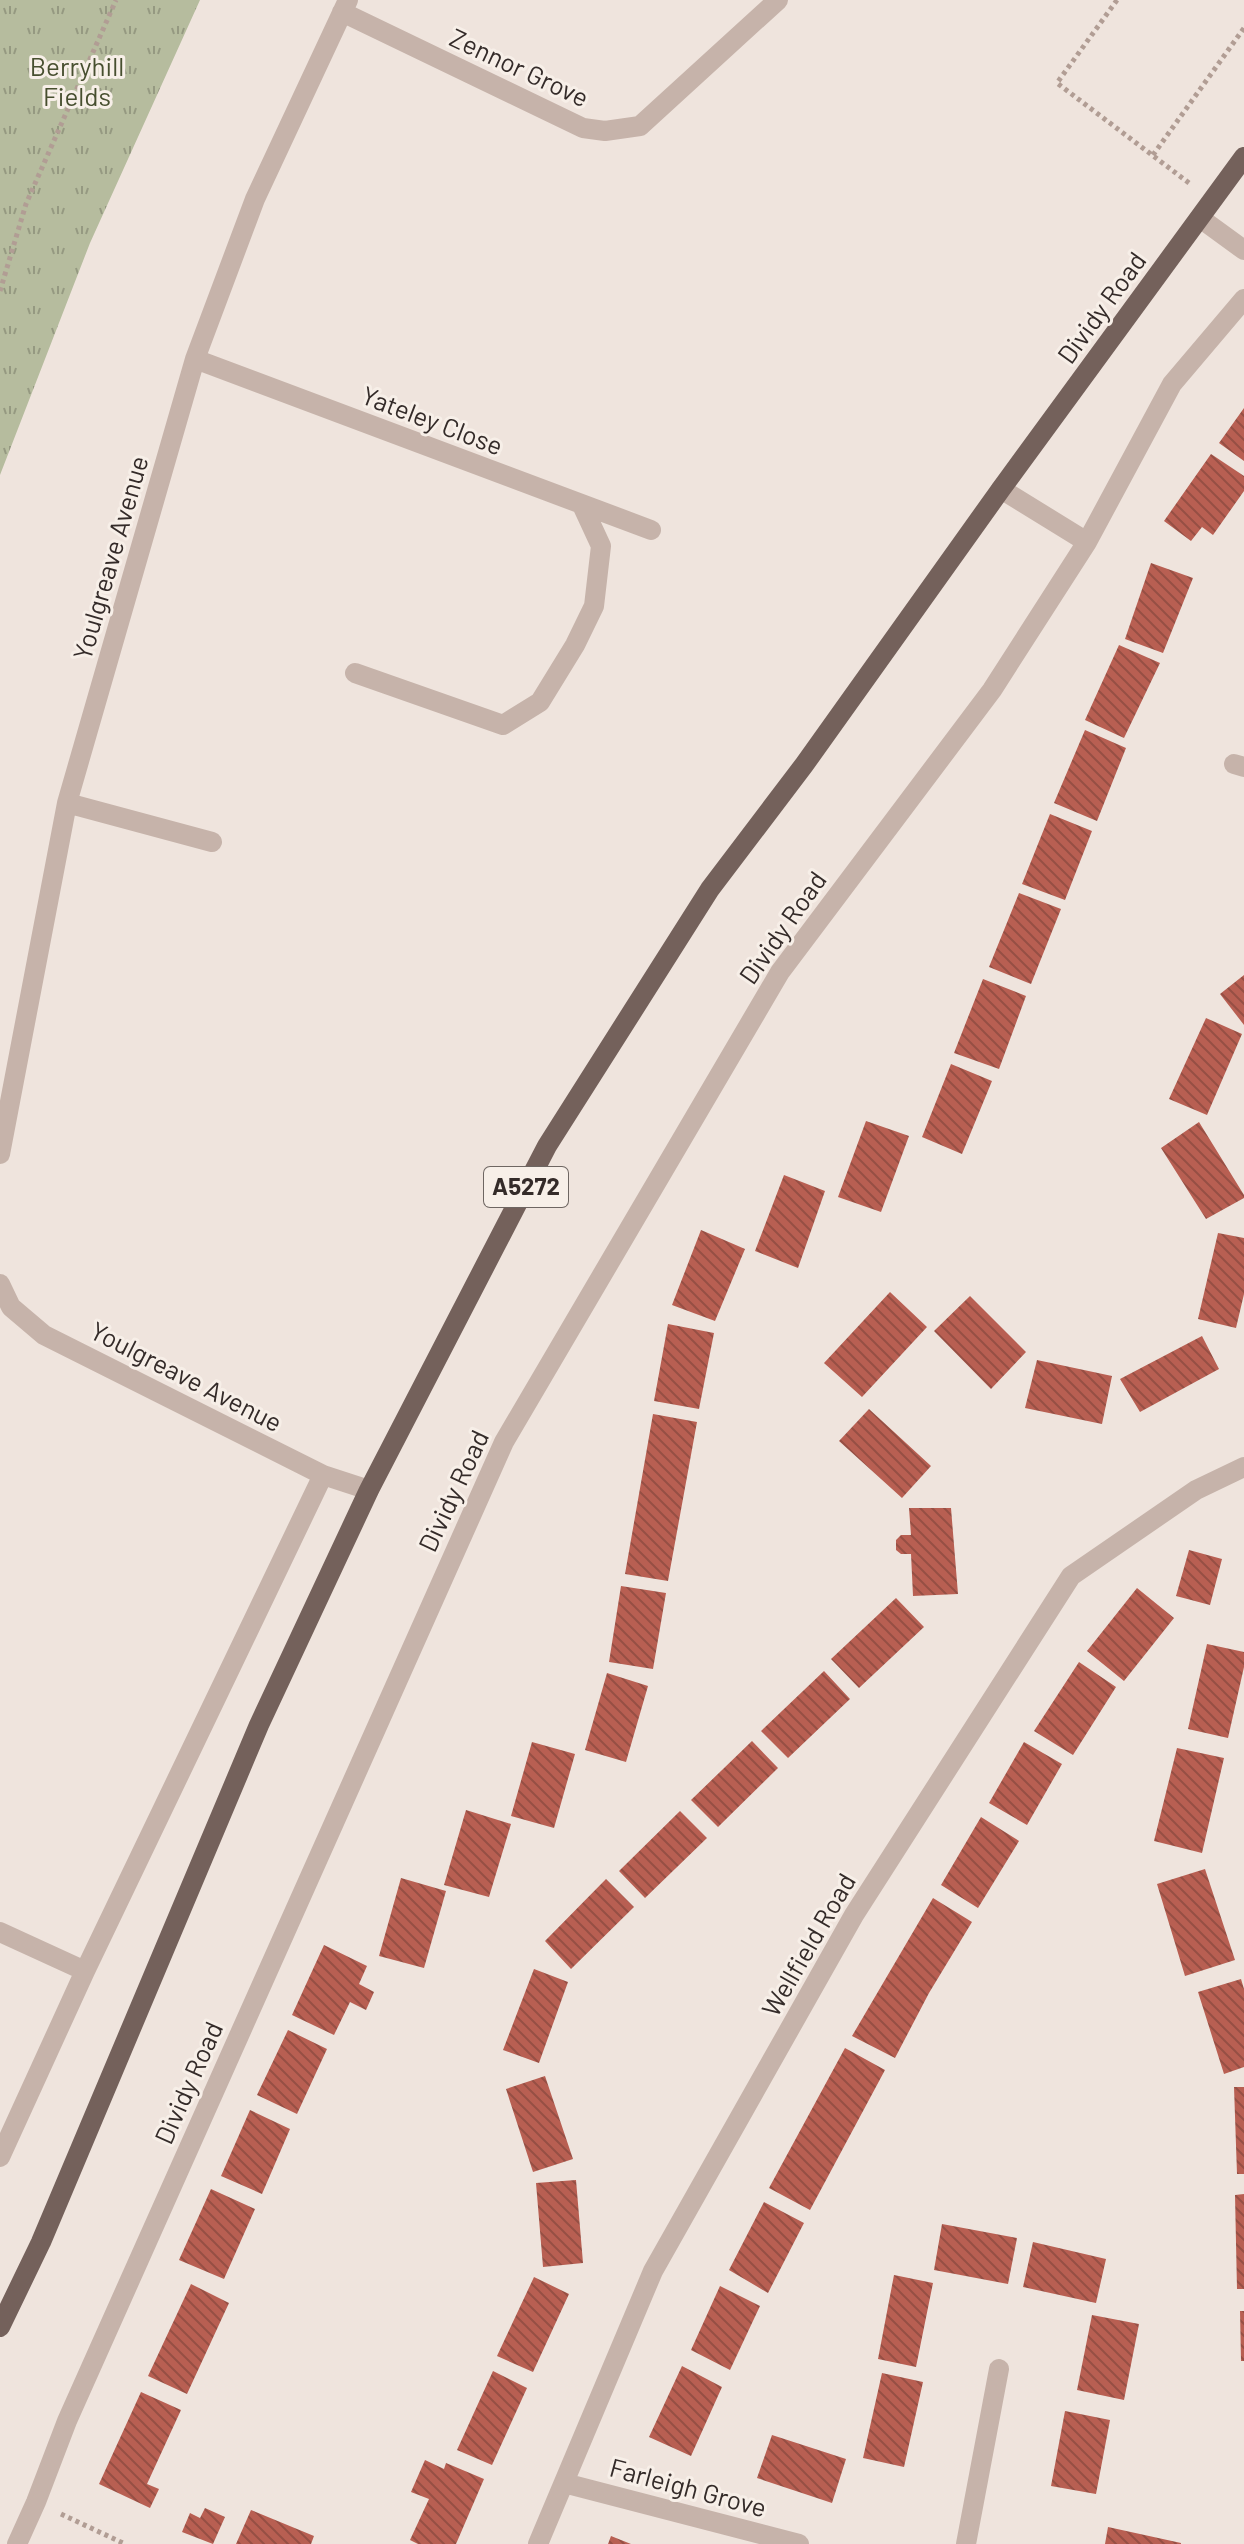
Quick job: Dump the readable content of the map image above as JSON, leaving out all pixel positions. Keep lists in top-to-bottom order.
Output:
{
  "streets": {
    "main road": ["Dividy Road", "A5272"],
    "street": [
      "Zennor Grove",
      "Yateley Close",
      "Youlgreave Avenue",
      "Wellfield Road",
      "Farleigh Grove"
    ]
  },
  "crossings": [
    ["Zennor Grove", "Youlgreave Avenue"],
    ["Dividy Road", "Youlgreave Avenue"],
    ["Yateley Close", "Youlgreave Avenue"],
    ["Wellfield Road", "Farleigh Grove"]
  ],
  "parks": ["Berryhill Fields"]
}
